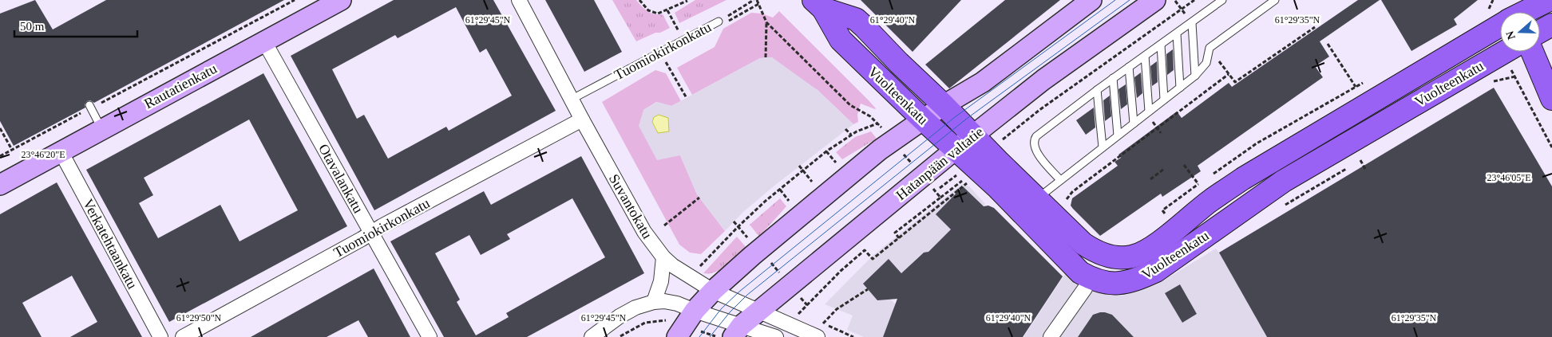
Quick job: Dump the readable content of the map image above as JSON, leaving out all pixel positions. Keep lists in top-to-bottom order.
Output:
{
  "streets": {
    "main road": ["Vuolteenkatu", "Rautatienkatu", "Hatanpään valtatie"],
    "street": [
      "Tuomiokirkonkatu",
      "Otavalankatu",
      "Suvantokatu",
      "Verkatehtaankatu"
    ]
  },
  "crossings": [
    ["Tuomiokirkonkatu", "Otavalankatu"],
    ["Tuomiokirkonkatu", "Suvantokatu"],
    ["Vuolteenkatu", "Hatanpään valtatie"],
    ["Rautatienkatu", "Otavalankatu"],
    ["Rautatienkatu", "Verkatehtaankatu"],
    ["Hatanpään valtatie", "Suvantokatu"]
  ],
  "scale_bar": "50 m",
  "north": "left",
  "coordinates": [
    "61°29'45\"N",
    "61°29'40\"N",
    "61°29'35\"N",
    "23°46'20\"E",
    "23°46'05\"E",
    "61°29'50\"N"
  ]
}
